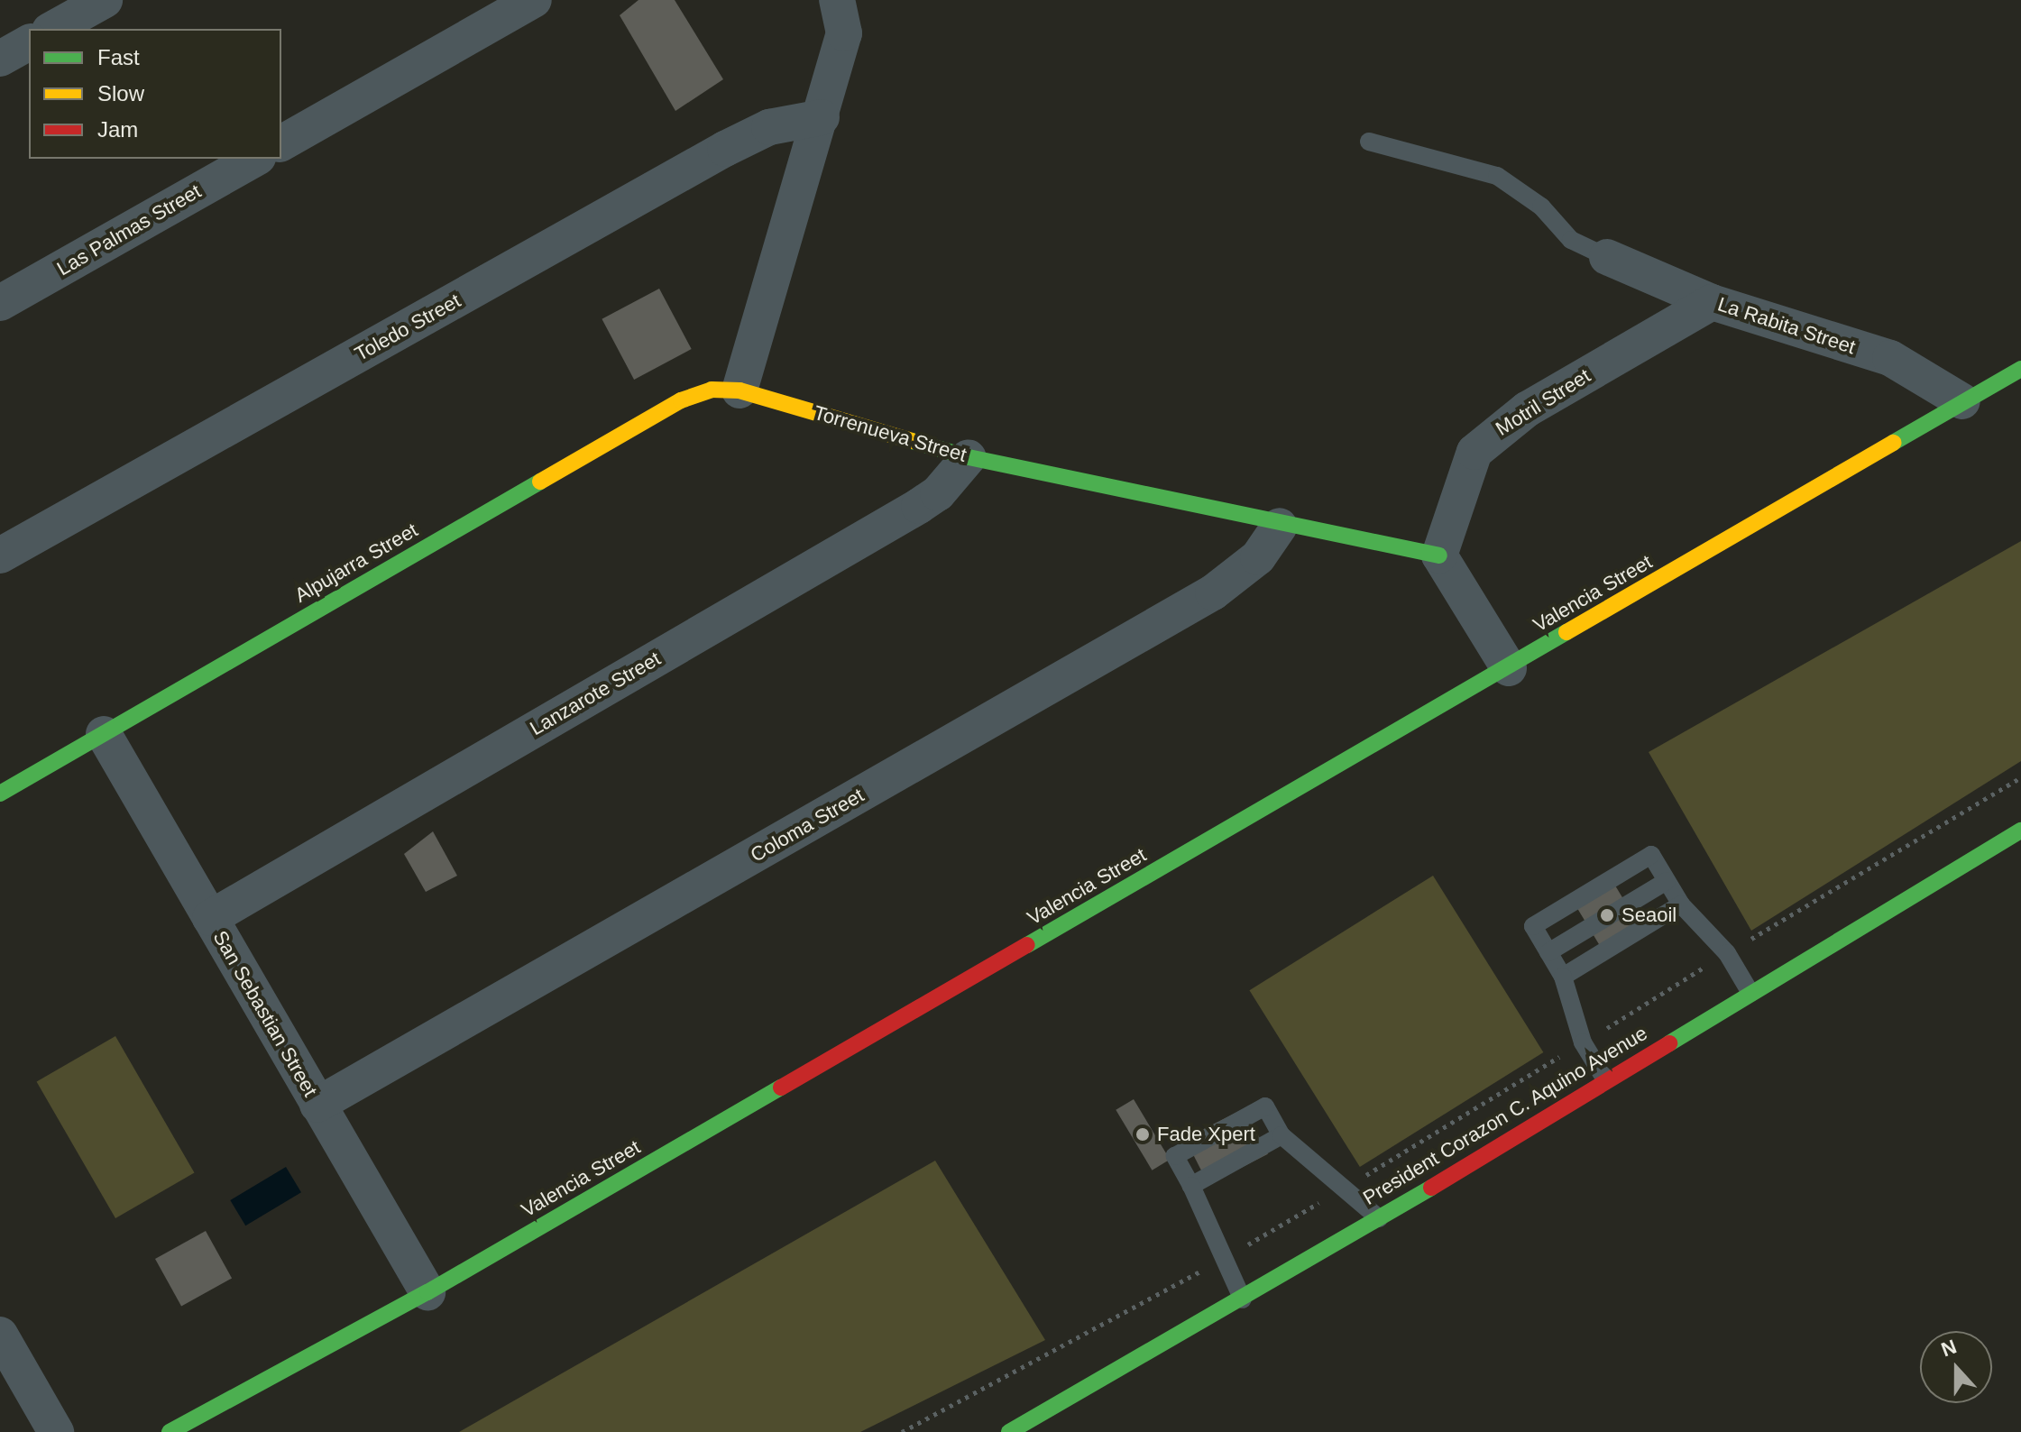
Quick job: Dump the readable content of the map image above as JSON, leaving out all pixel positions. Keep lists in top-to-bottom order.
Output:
{
  "streets": {
    "street": [
      "Las Palmas Street",
      "La Rabita Street",
      "Toledo Street",
      "Motril Street",
      "Torrenueva Street",
      "Alpujarra Street",
      "Valencia Street",
      "Lanzarote Street",
      "Coloma Street",
      "San Sebastian Street",
      "President Corazon C. Aquino Avenue"
    ]
  },
  "crossings": [
    ["La Rabita Street", "Motril Street"],
    ["La Rabita Street", "Valencia Street"],
    ["Motril Street", "Torrenueva Street"],
    ["Torrenueva Street", "Alpujarra Street"],
    ["Torrenueva Street", "Lanzarote Street"],
    ["Torrenueva Street", "Coloma Street"],
    ["Alpujarra Street", "San Sebastian Street"],
    ["Valencia Street", "San Sebastian Street"],
    ["Lanzarote Street", "San Sebastian Street"],
    ["Coloma Street", "San Sebastian Street"]
  ],
  "places": ["Seaoil", "Fade Xpert"],
  "legend": ["Fast", "Slow", "Jam"],
  "north": "top"
}
